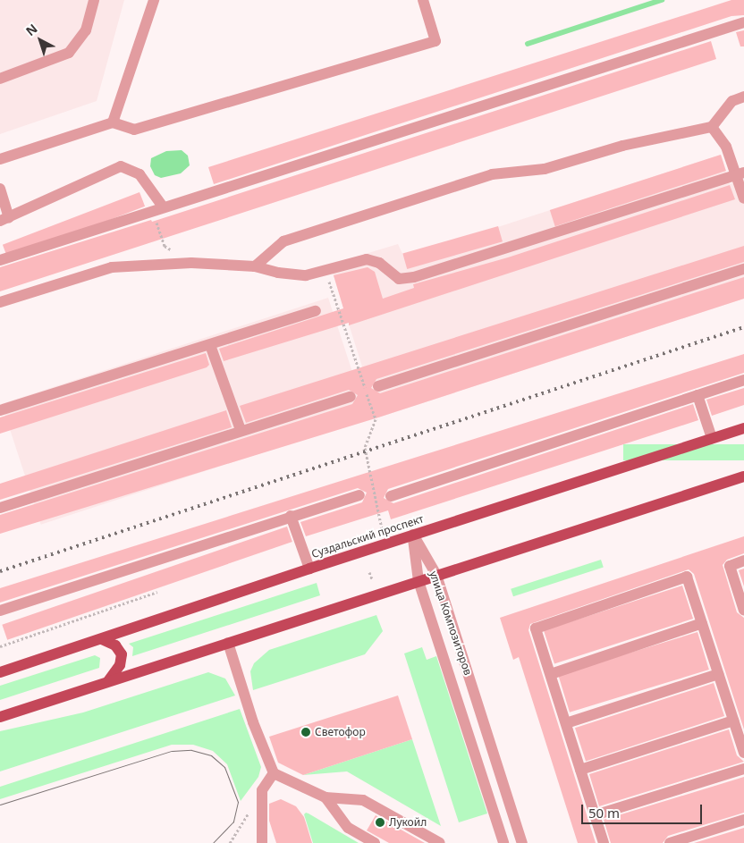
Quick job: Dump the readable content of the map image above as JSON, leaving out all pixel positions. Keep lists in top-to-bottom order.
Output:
{
  "streets": {
    "main road": ["Суздальский проспект"],
    "street": ["улица Композиторов"]
  },
  "crossings": [
    ["Суздальский проспект", "улица Композиторов"]
  ],
  "places": ["Светофор", "Лукойл"],
  "scale_bar": "50 m",
  "north": "top left"
}
